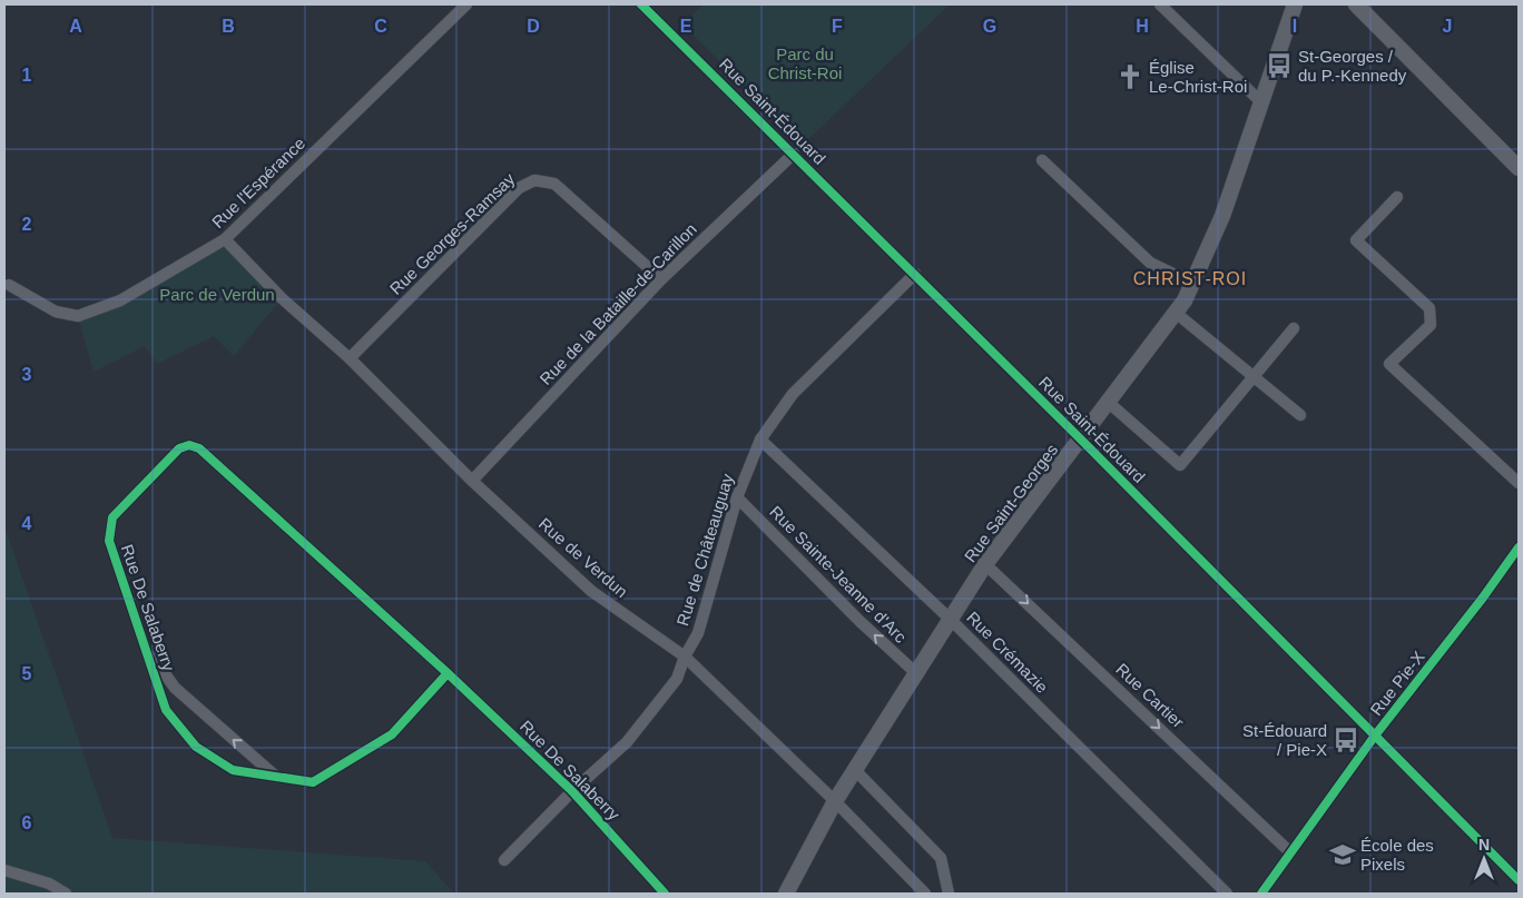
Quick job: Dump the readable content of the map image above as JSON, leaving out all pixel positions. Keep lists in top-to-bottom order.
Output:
{
  "streets": {
    "street": [
      "Rue Saint-Édouard",
      "Rue l'Espérance",
      "Rue Georges-Ramsay",
      "Rue de la Bataille-de-Carillon",
      "Rue Saint-Georges",
      "Rue de Châteauguay",
      "Rue de Verdun",
      "Rue Sainte-Jeanne d'Arc",
      "Rue De Salaberry",
      "Rue Crémazie",
      "Rue Pie-X",
      "Rue Cartier"
    ]
  },
  "crossings": [
    ["Rue Saint-Édouard", "Rue de la Bataille-de-Carillon"],
    ["Rue Saint-Édouard", "Rue Saint-Georges"],
    ["Rue Saint-Édouard", "Rue de Châteauguay"],
    ["Rue Saint-Édouard", "Rue Pie-X"],
    ["Rue l'Espérance", "Rue de Verdun"],
    ["Rue Georges-Ramsay", "Rue de la Bataille-de-Carillon"],
    ["Rue Georges-Ramsay", "Rue de Verdun"],
    ["Rue de la Bataille-de-Carillon", "Rue de Verdun"],
    ["Rue Saint-Georges", "Rue de Verdun"],
    ["Rue Saint-Georges", "Rue Sainte-Jeanne d'Arc"],
    ["Rue Saint-Georges", "Rue Crémazie"],
    ["Rue Saint-Georges", "Rue Cartier"],
    ["Rue de Châteauguay", "Rue de Verdun"],
    ["Rue de Châteauguay", "Rue Sainte-Jeanne d'Arc"],
    ["Rue de Châteauguay", "Rue De Salaberry"],
    ["Rue de Châteauguay", "Rue Crémazie"],
    ["Rue Pie-X", "Rue Cartier"]
  ],
  "one_way": ["Rue Sainte-Jeanne d'Arc", "Rue Cartier"],
  "districts": ["CHRIST-ROI"],
  "parks": ["Parc du Christ-Roi", "Parc de Verdun"],
  "places": {
    "bus stop": ["St-Georges / du P.-Kennedy", "St-Édouard / Pie-X"],
    "church": ["Église Le-Christ-Roi"],
    "school or university": ["École des Pixels"]
  },
  "north": "top",
  "grid": {
    "columns": [
      "A",
      "B",
      "C",
      "D",
      "E",
      "F",
      "G",
      "H",
      "I",
      "J"
    ],
    "rows": [
      "1",
      "2",
      "3",
      "4",
      "5",
      "6"
    ]
  }
}
